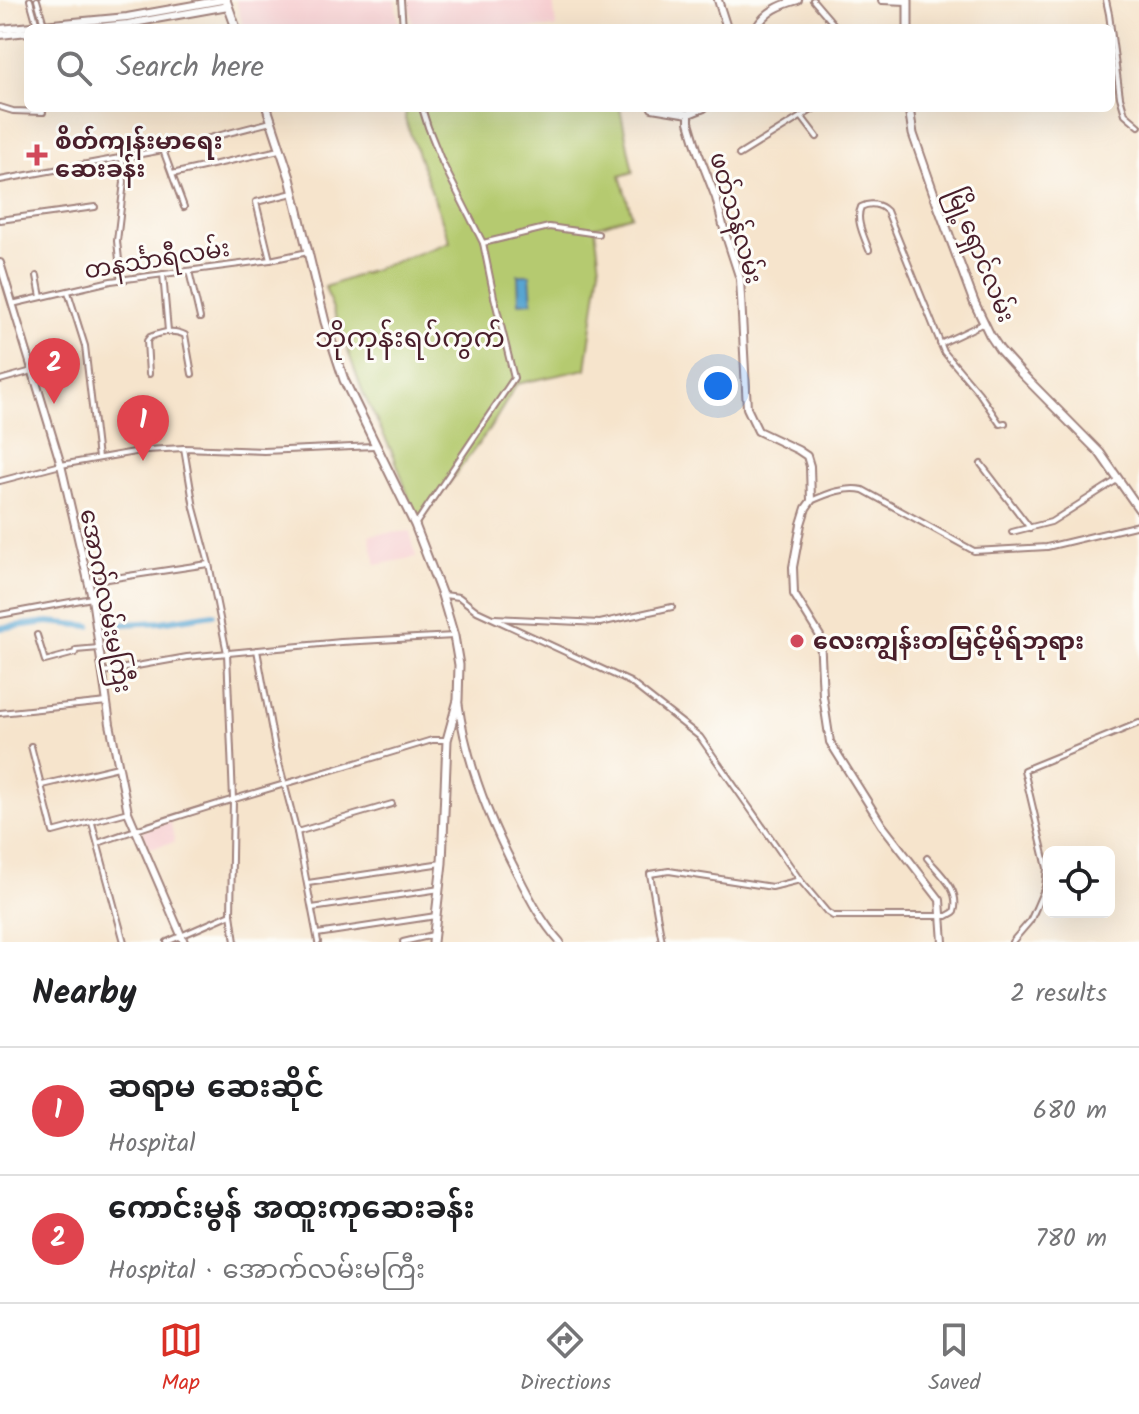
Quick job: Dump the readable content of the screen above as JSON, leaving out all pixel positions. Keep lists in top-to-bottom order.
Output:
{
  "streets": {
    "main road": ["မြို့ရှောင်လမ်း"],
    "street": ["ဖတ်သန်လမ်း", "တနင်္သာရီလမ်း", "အောက်လမ်းမကြီး"]
  },
  "crossings": [
    ["တနင်္သာရီလမ်း", "အောက်လမ်းမကြီး"]
  ],
  "districts": ["ဘိုကုန်းရပ်ကွက်"],
  "places": {
    "health": ["စိတ်ကျန်းမာရေး ဆေးခန်း"],
    "other": ["လေးကျွန်းတမြင့်မိုရ်ဘုရား"]
  },
  "page": {
    "search": "Search here",
    "pins": ["2", "1"],
    "heading": ["Nearby", "2 results"],
    "list": [
      {
        "mark": "1",
        "name": "ဆရာမ ဆေးဆိုင်",
        "note": "Hospital",
        "value": "680 m"
      },
      {
        "mark": "2",
        "name": "ကောင်းမွန် အထူးကုဆေးခန်း",
        "note": "Hospital · အောက်လမ်းမကြီး",
        "value": "780 m"
      }
    ],
    "nav": ["Map", "Directions", "Saved"]
  }
}
